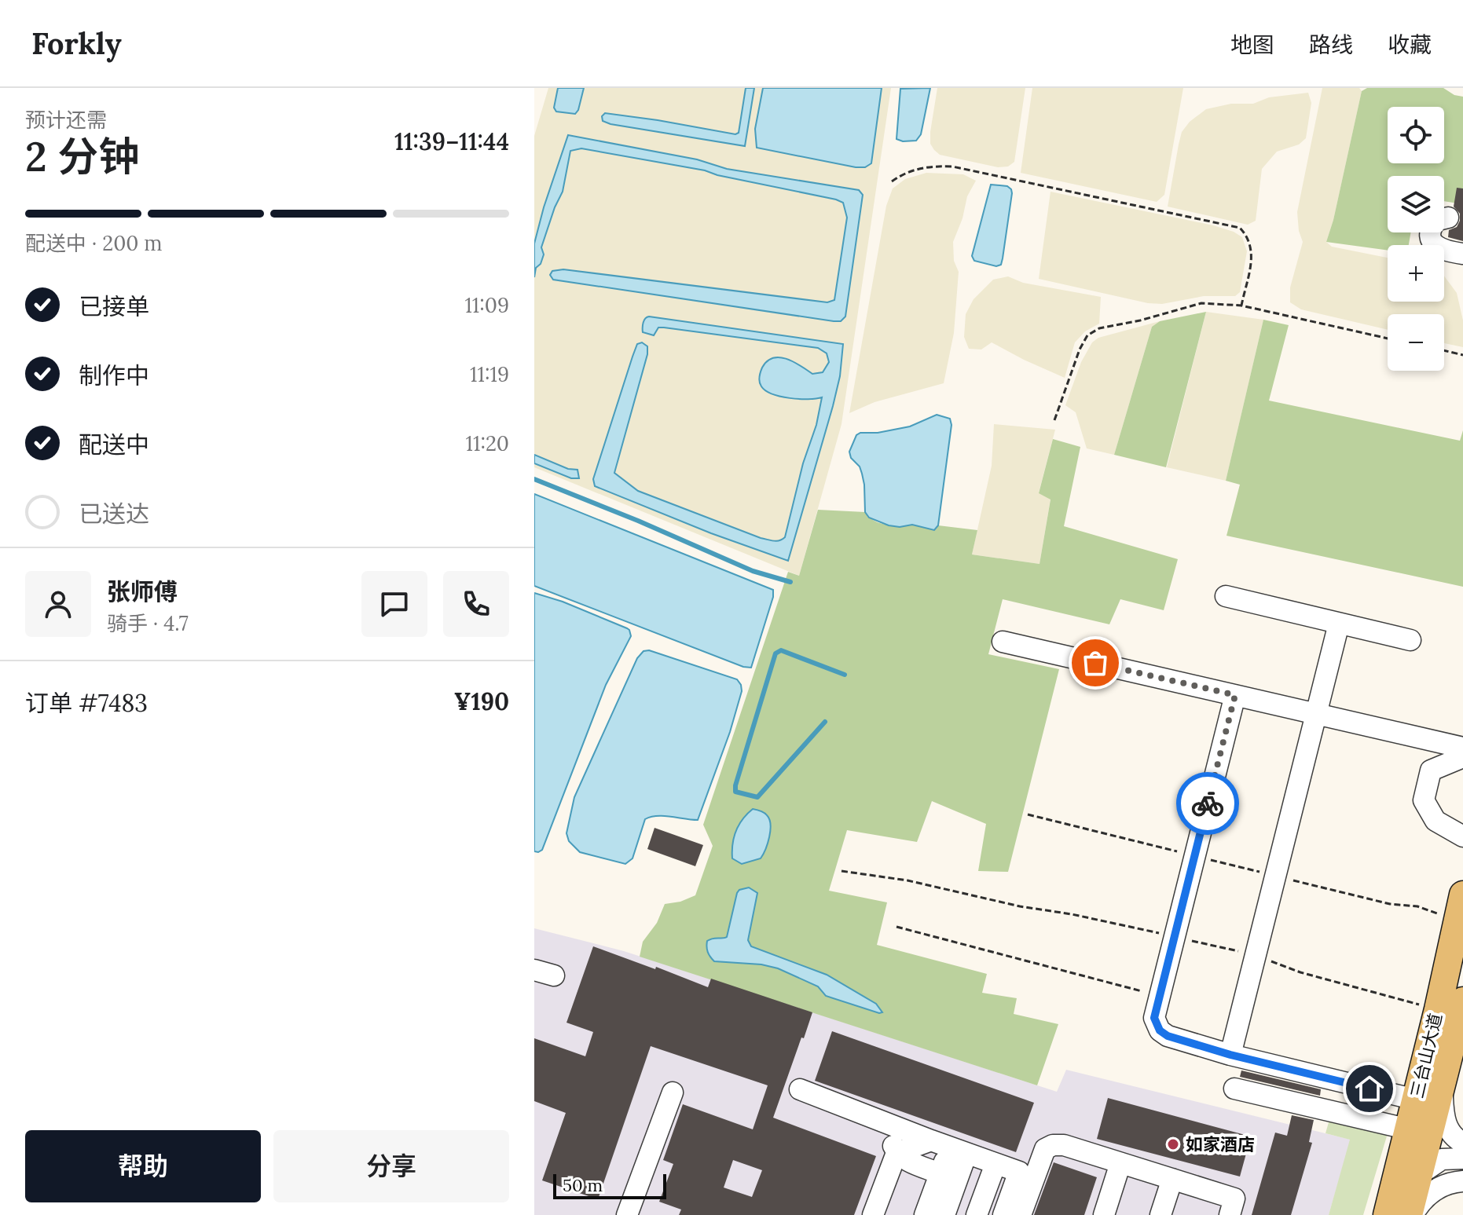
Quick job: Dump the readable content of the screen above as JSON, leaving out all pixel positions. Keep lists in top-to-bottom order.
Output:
{
  "streets": {
    "main road": ["三台山大道"]
  },
  "places": ["如家酒店"],
  "scale_bar": "50 m",
  "page": {
    "header": "Forkly",
    "nav": ["地图", "路线", "收藏"],
    "heading": ["2 分钟", "预计还需", "11:39–11:44"],
    "panel": [
      "张师傅",
      "骑手 · 4.7",
      "订单 #7483",
      "¥190"
    ],
    "map_buttons": ["+", "−"],
    "bar": "配送中 · 200 m",
    "list": [
      ["已接单", "11:09"],
      ["制作中", "11:19"],
      ["配送中", "11:20"],
      "已送达"
    ],
    "buttons": ["帮助", "分享"],
    "scale": "50 m"
  }
}
